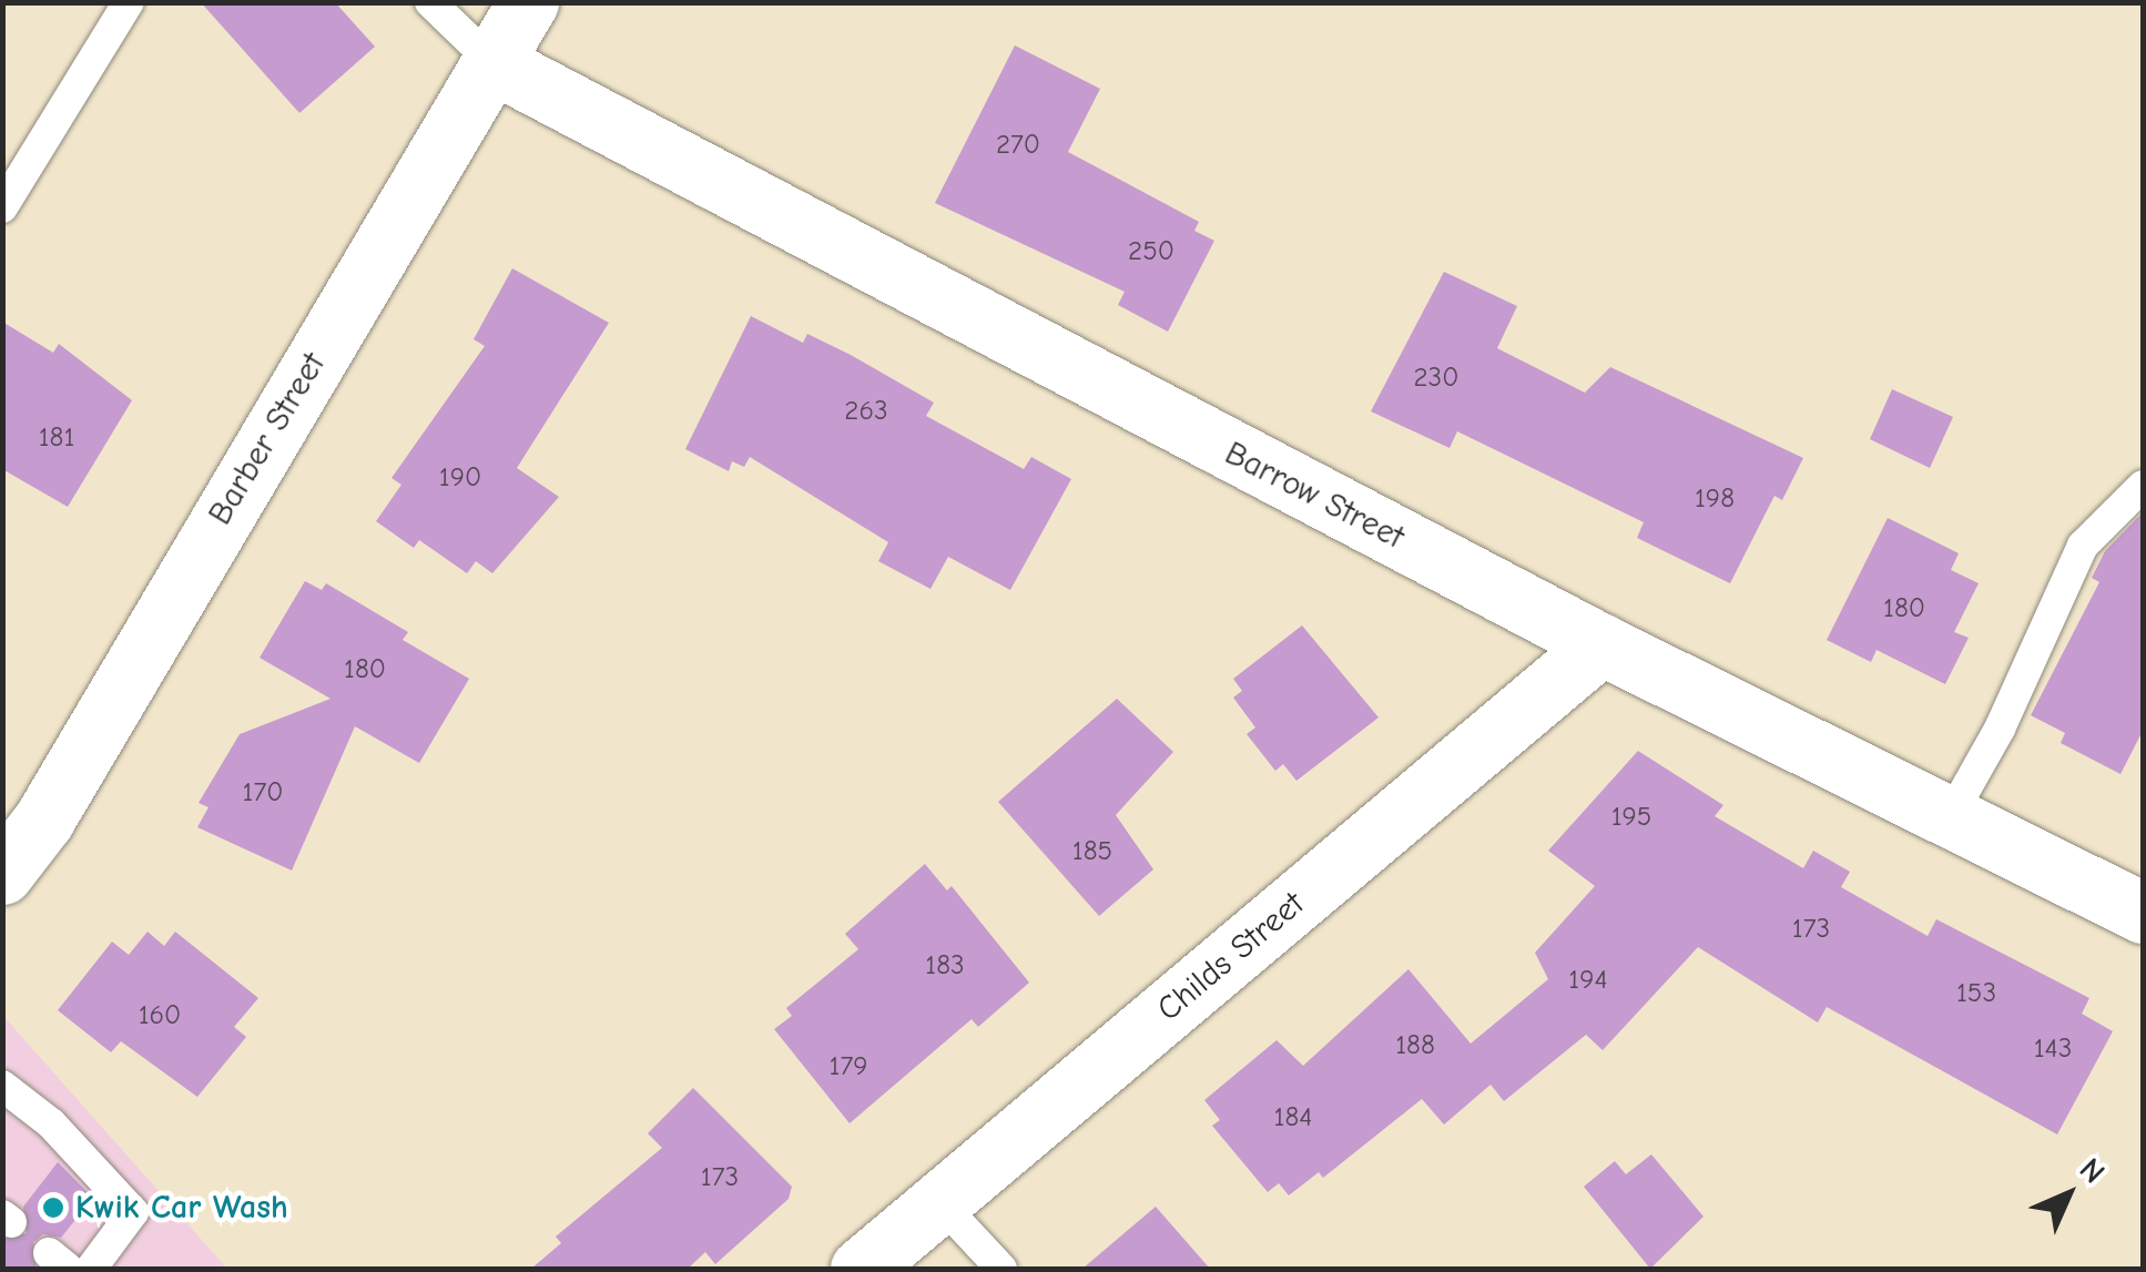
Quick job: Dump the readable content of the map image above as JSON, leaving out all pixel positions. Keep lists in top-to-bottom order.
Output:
{
  "streets": {
    "street": ["Barber Street", "Barrow Street", "Childs Street"]
  },
  "crossings": [
    ["Barber Street", "Barrow Street"],
    ["Barrow Street", "Childs Street"]
  ],
  "places": ["Kwik Car Wash"],
  "house_numbers": [
    "270",
    "250",
    "230",
    "263",
    "181",
    "190",
    "198",
    "180",
    "180",
    "170",
    "195",
    "185",
    "173",
    "183",
    "194",
    "153",
    "160",
    "188",
    "143",
    "179",
    "184",
    "173"
  ],
  "north": "top right"
}
